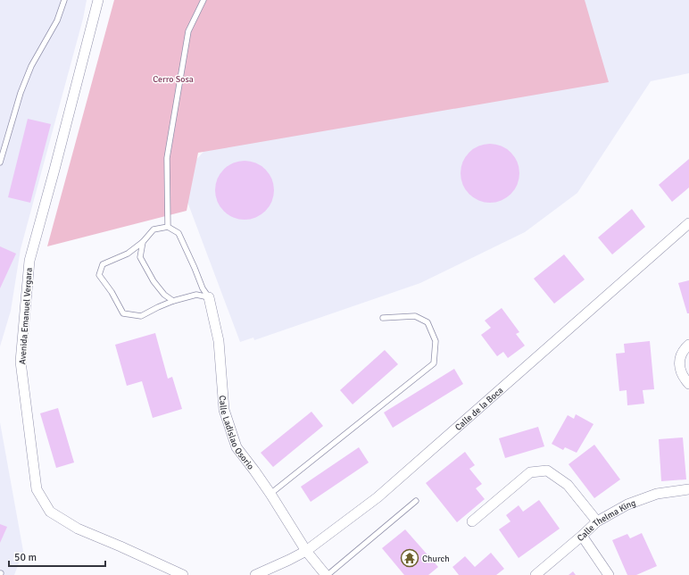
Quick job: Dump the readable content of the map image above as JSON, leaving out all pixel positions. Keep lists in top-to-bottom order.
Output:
{
  "streets": {
    "street": [
      "Avenida Emanuel Vergara",
      "Calle de la Boca",
      "Calle Ladislao Osorio",
      "Calle Thelma King"
    ]
  },
  "crossings": [
    ["Calle de la Boca", "Calle Ladislao Osorio"]
  ],
  "parks": ["Cerro Sosa"],
  "places": {
    "temple": ["Church"]
  },
  "scale_bar": "50 m"
}
